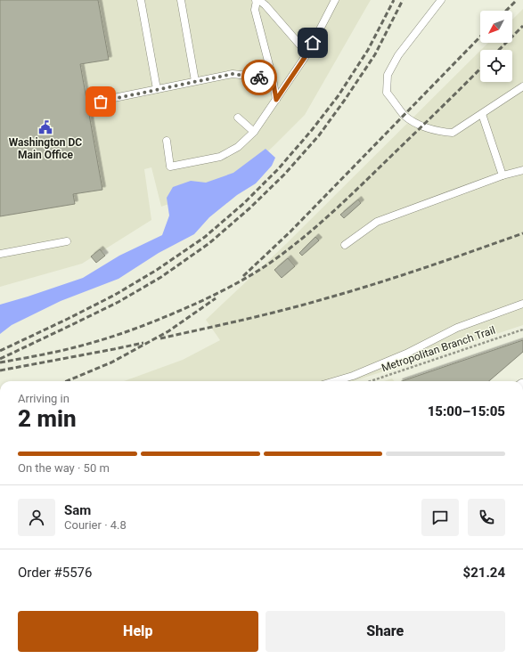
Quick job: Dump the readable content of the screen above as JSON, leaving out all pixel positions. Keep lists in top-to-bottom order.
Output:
{
  "streets": {
    "path": ["Metropolitan Branch Trail"]
  },
  "places": {
    "public building": ["Washington DC Main Office"]
  },
  "north": "bottom left",
  "page": {
    "heading": ["2 min", "Arriving in", "15:00–15:05"],
    "panel": [
      "Sam",
      "Courier · 4.8",
      "Order #5576",
      "$21.24"
    ],
    "bar": "On the way · 50 m",
    "buttons": ["Help", "Share"]
  }
}
